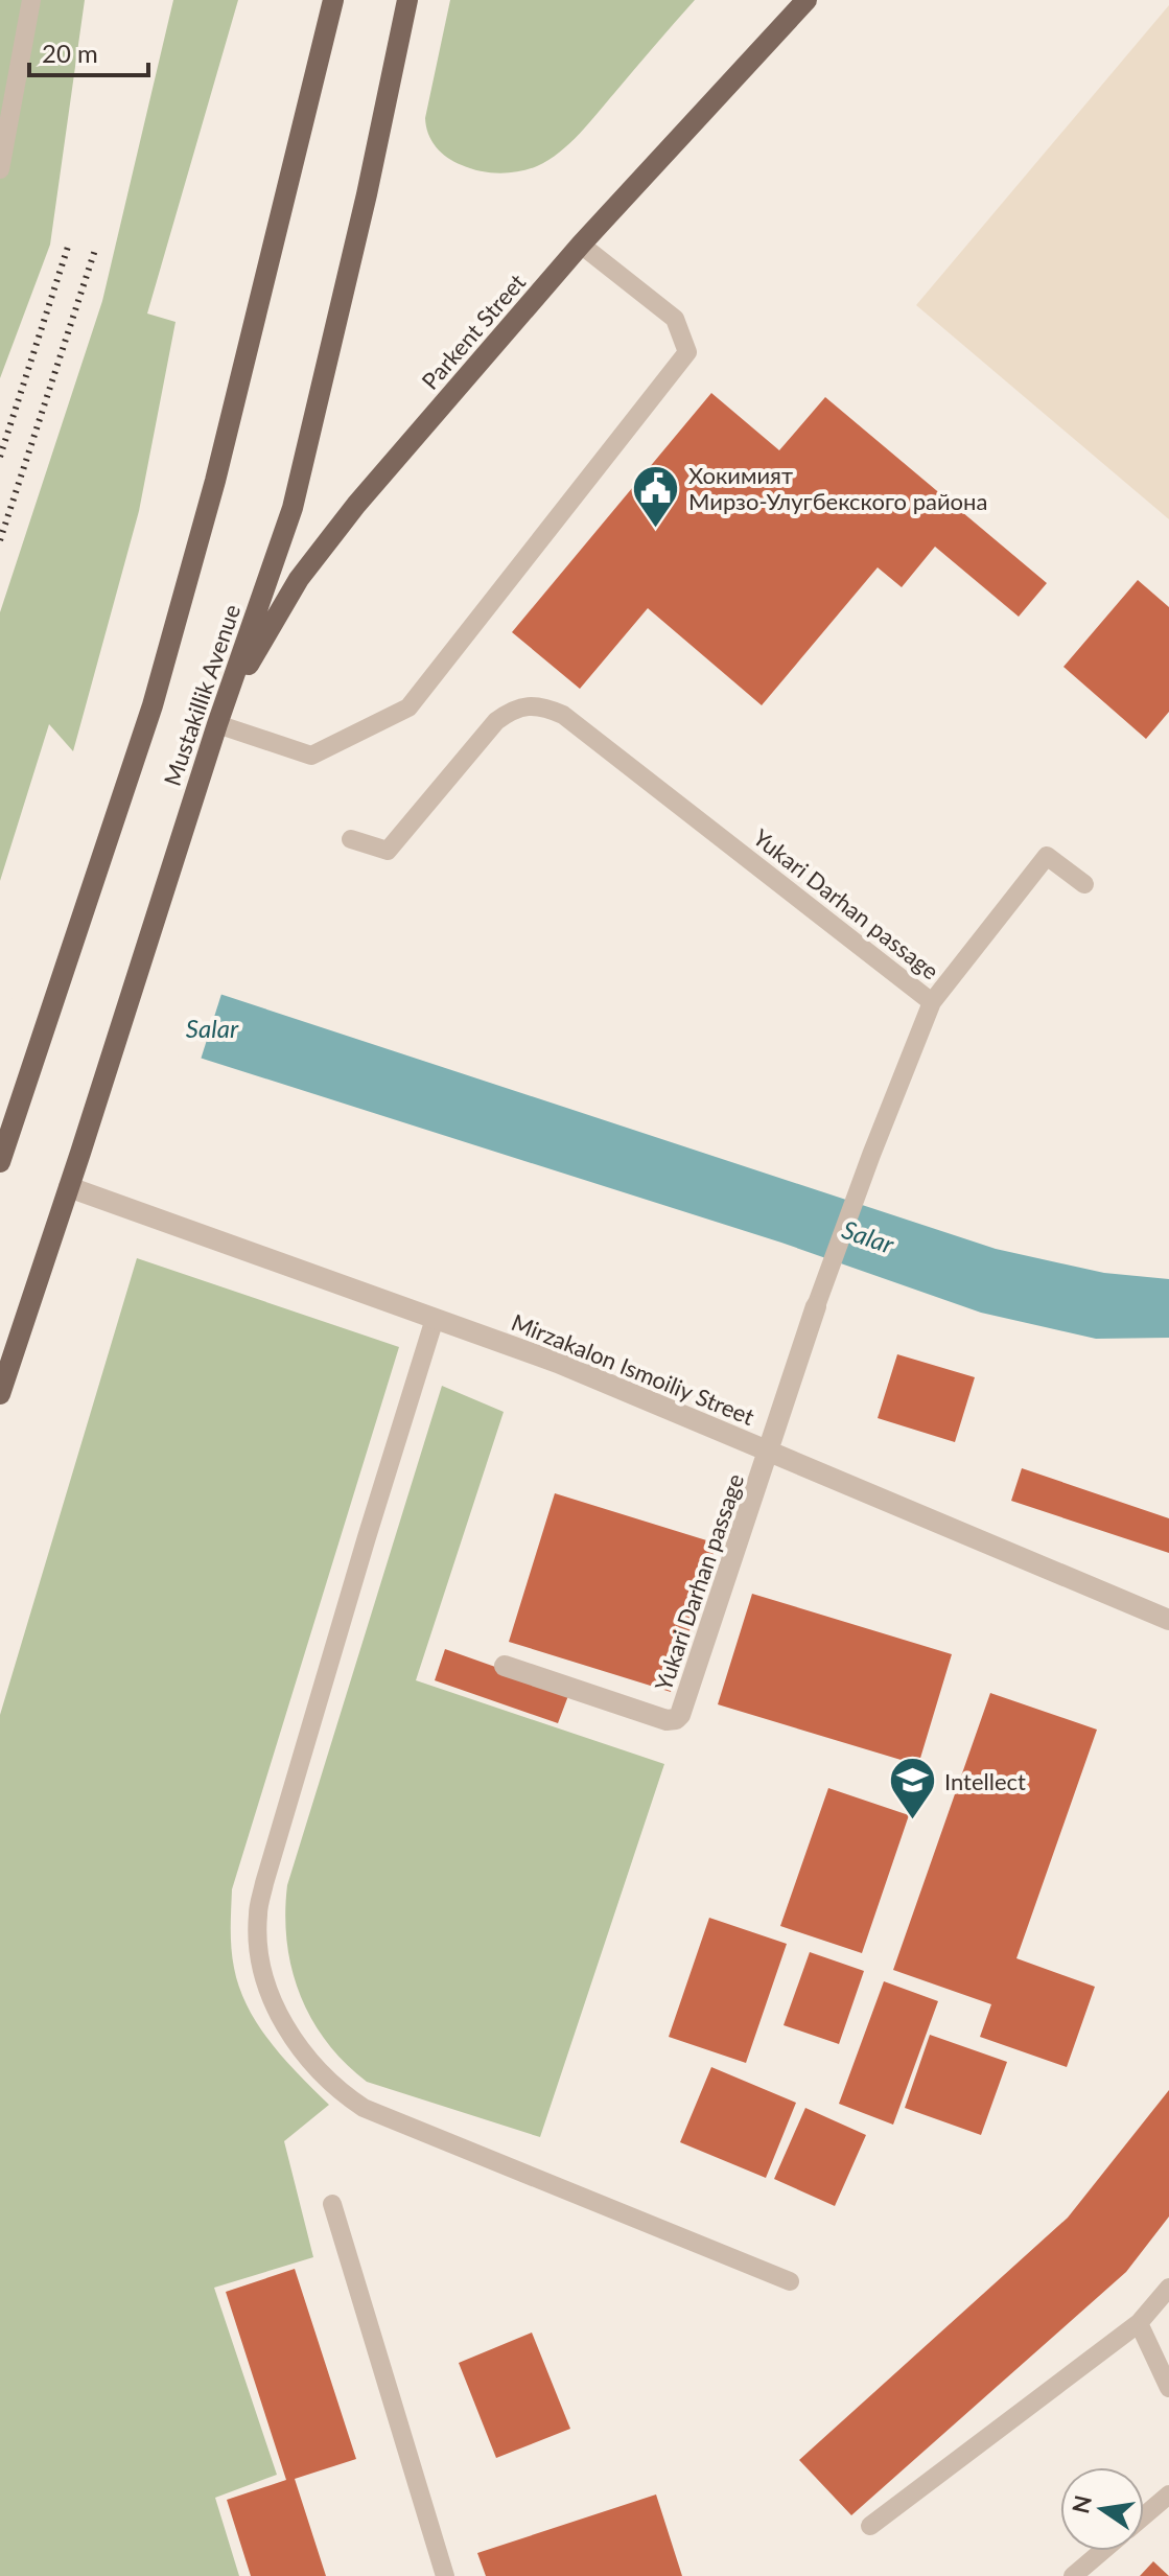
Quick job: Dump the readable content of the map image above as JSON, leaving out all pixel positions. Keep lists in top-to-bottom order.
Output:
{
  "streets": {
    "main road": ["Parkent Street", "Mustakillik Avenue"],
    "street": ["Yukari Darhan passage", "Mirzakalon Ismoiliy Street"]
  },
  "crossings": [
    ["Parkent Street", "Mustakillik Avenue"],
    ["Mustakillik Avenue", "Mirzakalon Ismoiliy Street"],
    ["Yukari Darhan passage", "Mirzakalon Ismoiliy Street"]
  ],
  "water": ["Salar"],
  "places": {
    "public building": ["Хокимият Мирзо-Улугбекского района"],
    "school or university": ["Intellect"]
  },
  "scale_bar": "20 m",
  "north": "left"
}
